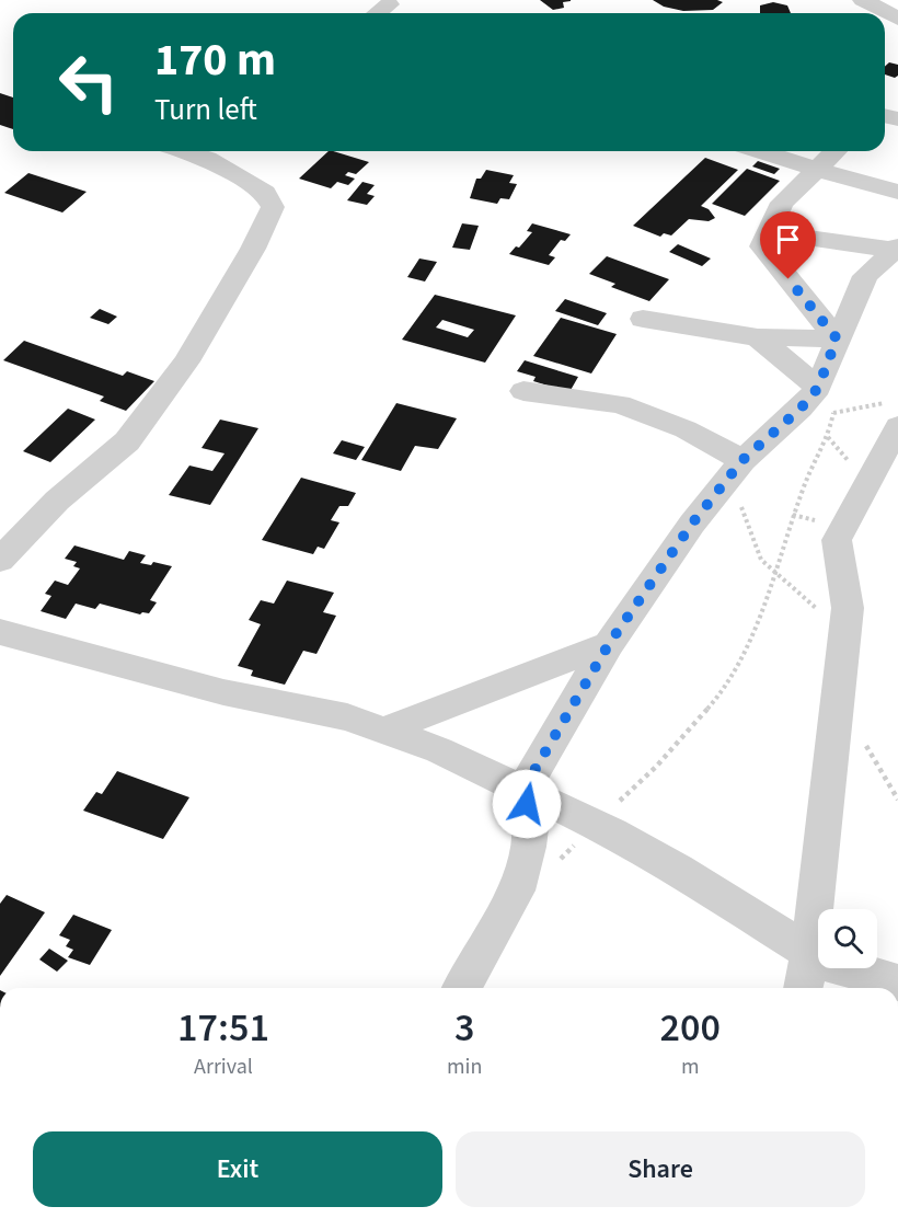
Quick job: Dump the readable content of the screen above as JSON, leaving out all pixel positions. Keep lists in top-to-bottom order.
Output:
{
  "page": {
    "turn": ["170 m", "Turn left"],
    "eta": [
      "17:51",
      "Arrival",
      "3",
      "min",
      "200",
      "m"
    ],
    "buttons": ["Exit", "Share"]
  }
}
